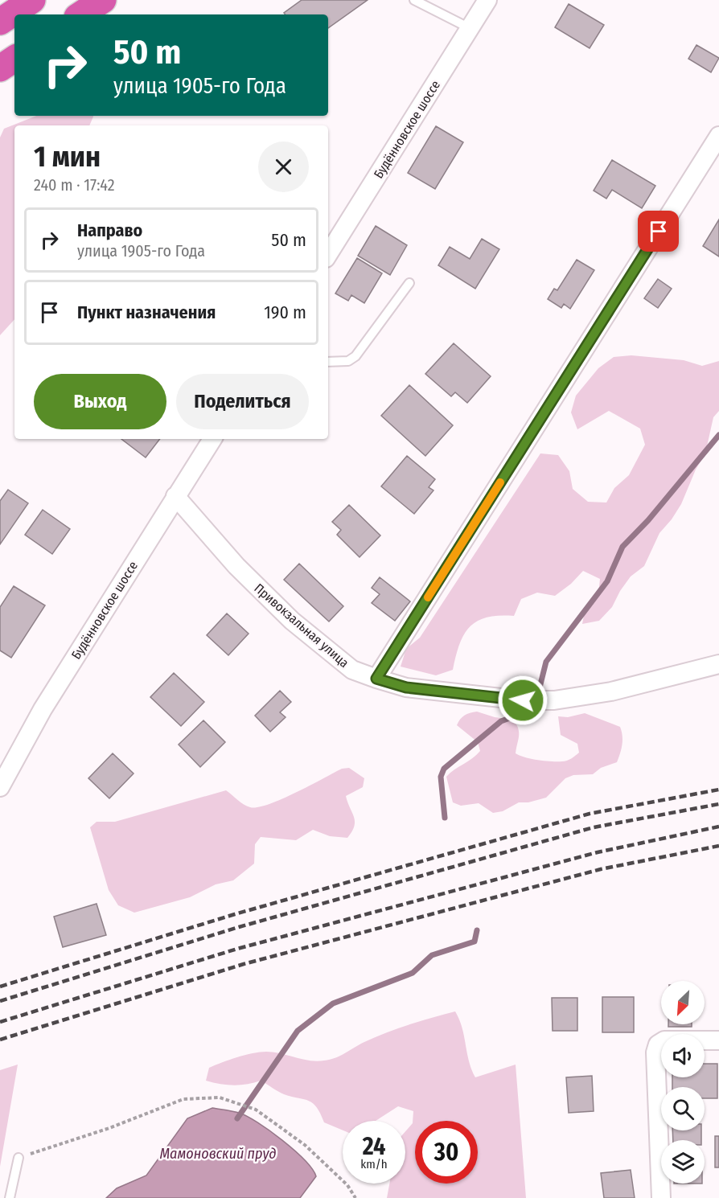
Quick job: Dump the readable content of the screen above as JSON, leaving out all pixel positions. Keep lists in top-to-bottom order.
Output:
{
  "streets": {
    "street": ["Будённовское шоссе", "Привокзальная улица"]
  },
  "crossings": [
    ["Будённовское шоссе", "Привокзальная улица"]
  ],
  "water": ["Мамоновский пруд"],
  "north": "bottom left",
  "page": {
    "turn": ["50 m", "улица 1905-го Года"],
    "heading": ["1 мин", "240 m · 17:42"],
    "list": [
      {
        "name": "Направо",
        "note": "улица 1905-го Года",
        "value": "50 m"
      },
      {
        "name": "Пункт назначения",
        "value": "190 m"
      }
    ],
    "buttons": ["Выход", "Поделиться"],
    "speed": "24 km/h",
    "limit": "30"
  }
}
